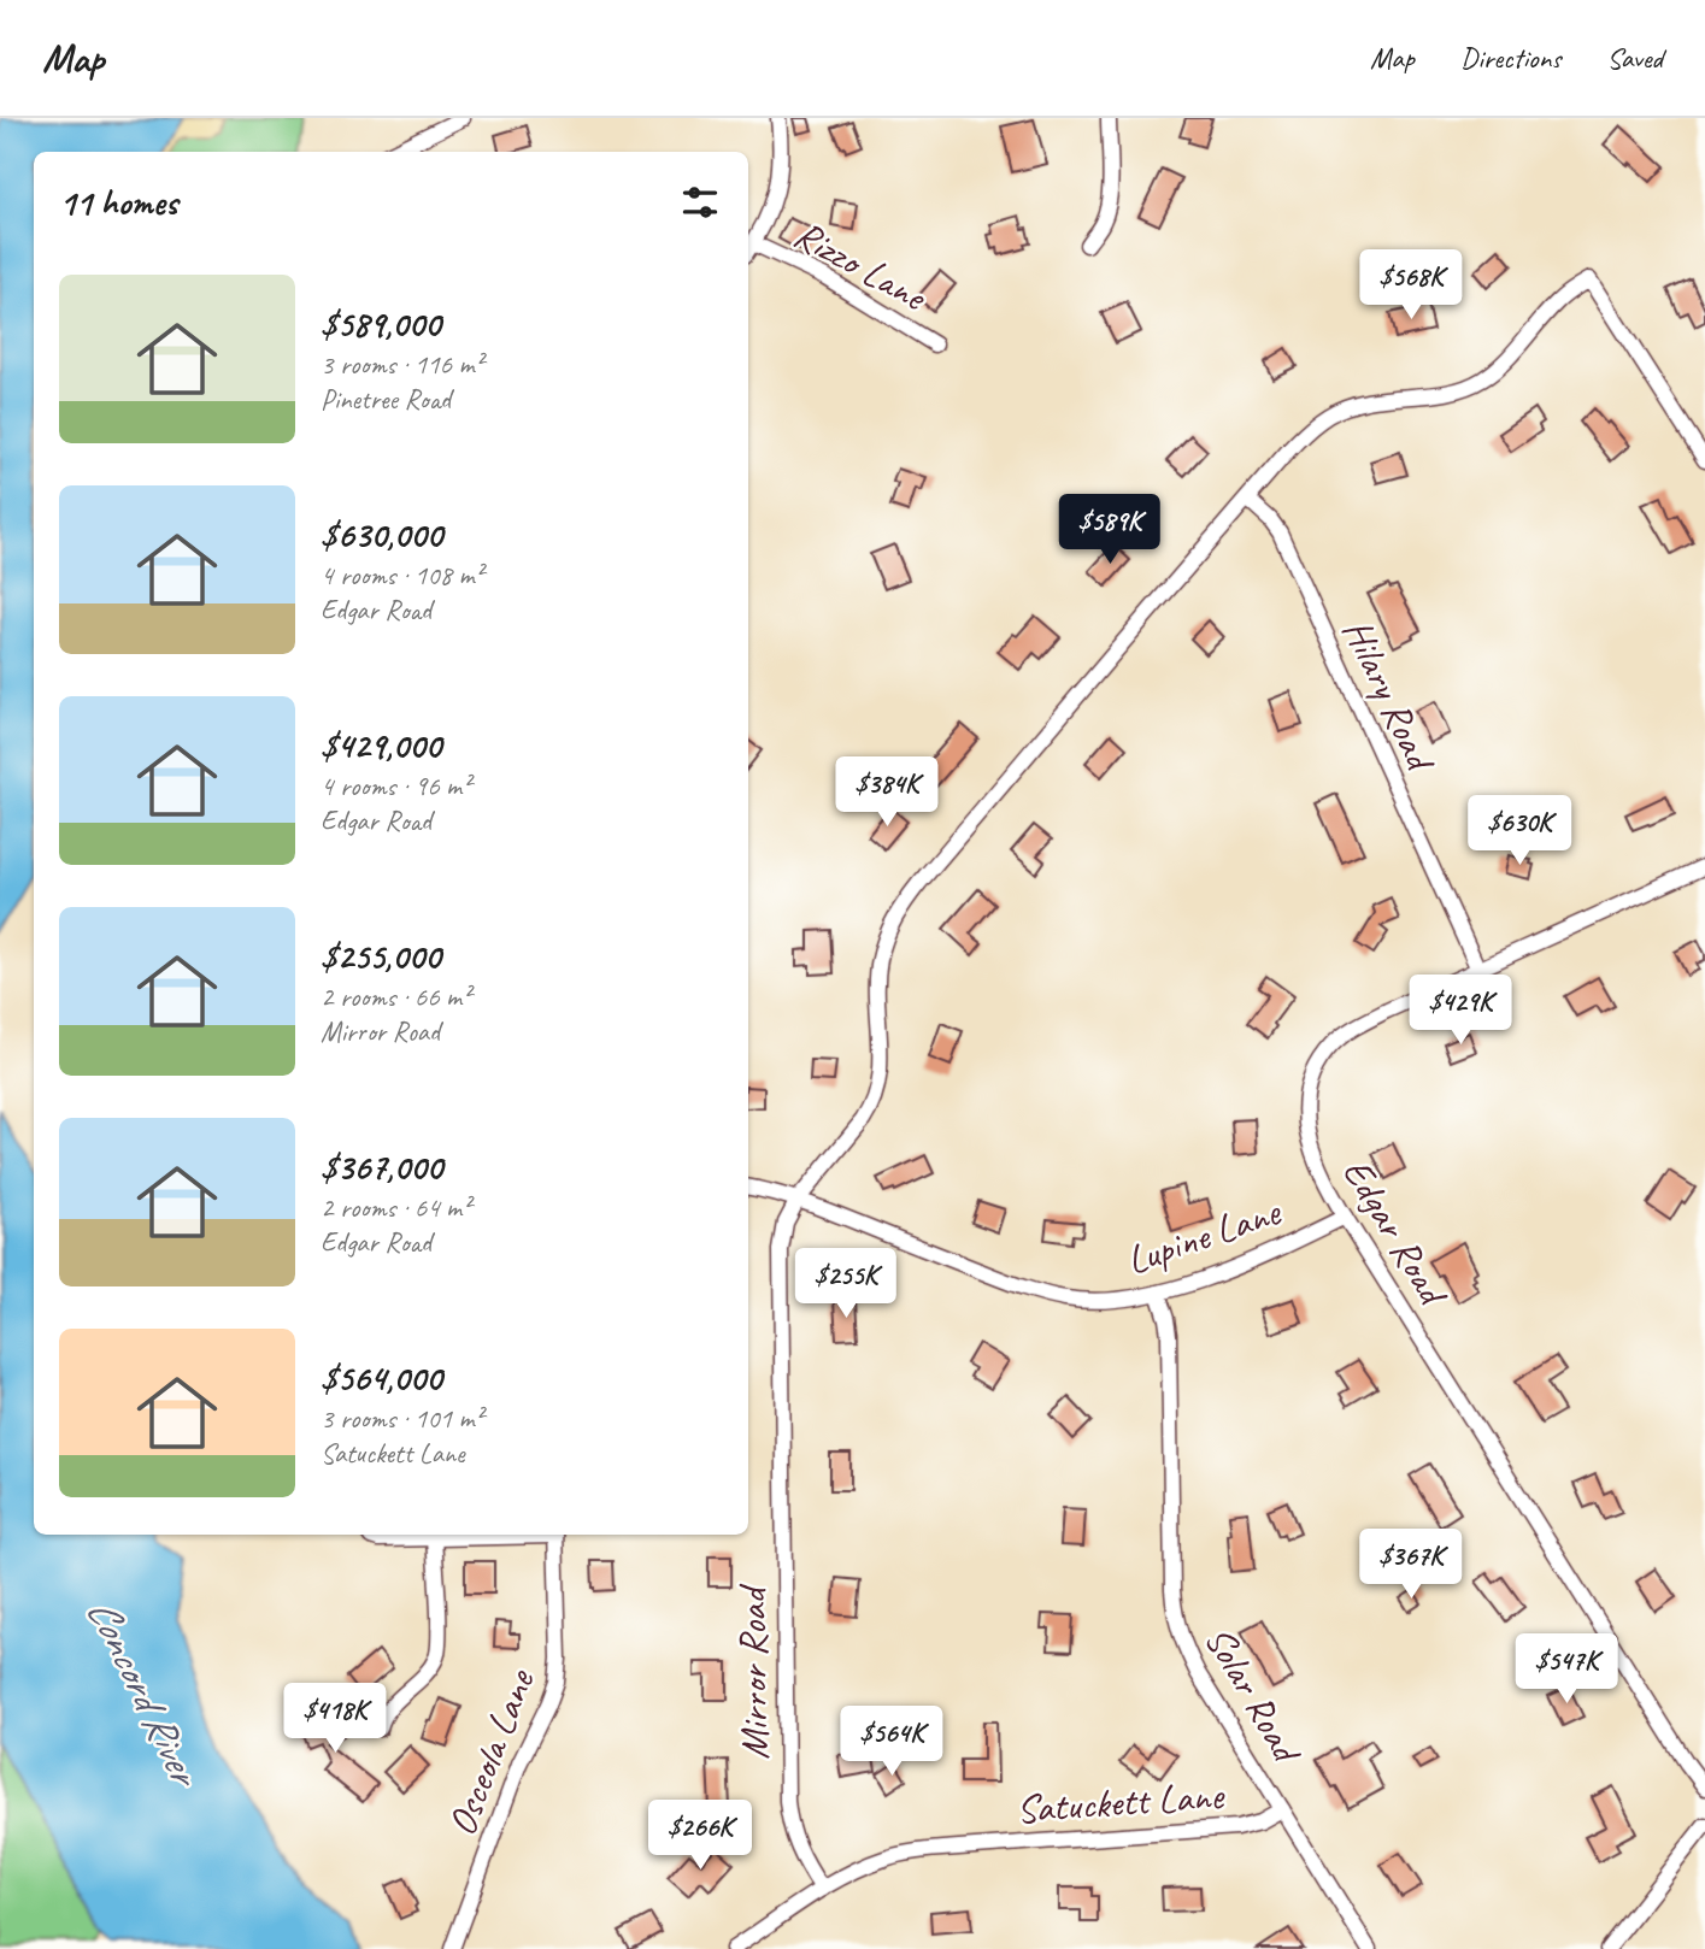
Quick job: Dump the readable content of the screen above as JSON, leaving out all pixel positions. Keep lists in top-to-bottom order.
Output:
{
  "streets": {
    "street": [
      "Rizzo Lane",
      "Hilary Road",
      "Edgar Road",
      "Lupine Lane",
      "Mirror Road",
      "Solar Road",
      "Osceola Lane",
      "Satuckett Lane"
    ]
  },
  "crossings": [
    ["Hilary Road", "Edgar Road"],
    ["Hilary Road", "Mirror Road"],
    ["Edgar Road", "Lupine Lane"],
    ["Lupine Lane", "Mirror Road"],
    ["Lupine Lane", "Solar Road"],
    ["Mirror Road", "Satuckett Lane"],
    ["Solar Road", "Satuckett Lane"]
  ],
  "water": ["Concord River"],
  "page": {
    "header": "Map",
    "nav": ["Map", "Directions", "Saved"],
    "heading": "11 homes",
    "price": [
      "$568K",
      "$589K",
      "$384K",
      "$630K",
      "$429K",
      "$255K",
      "$367K",
      "$547K",
      "$418K",
      "$564K",
      "$266K"
    ],
    "list": [
      {
        "name": "$589,000",
        "note": "3 rooms · 116 m² · Pinetree Road"
      },
      {
        "name": "$630,000",
        "note": "4 rooms · 108 m² · Edgar Road"
      },
      {
        "name": "$429,000",
        "note": "4 rooms · 96 m² · Edgar Road"
      },
      {
        "name": "$255,000",
        "note": "2 rooms · 66 m² · Mirror Road"
      },
      {
        "name": "$367,000",
        "note": "2 rooms · 64 m² · Edgar Road"
      },
      {
        "name": "$564,000",
        "note": "3 rooms · 101 m² · Satuckett Lane"
      }
    ]
  }
}
